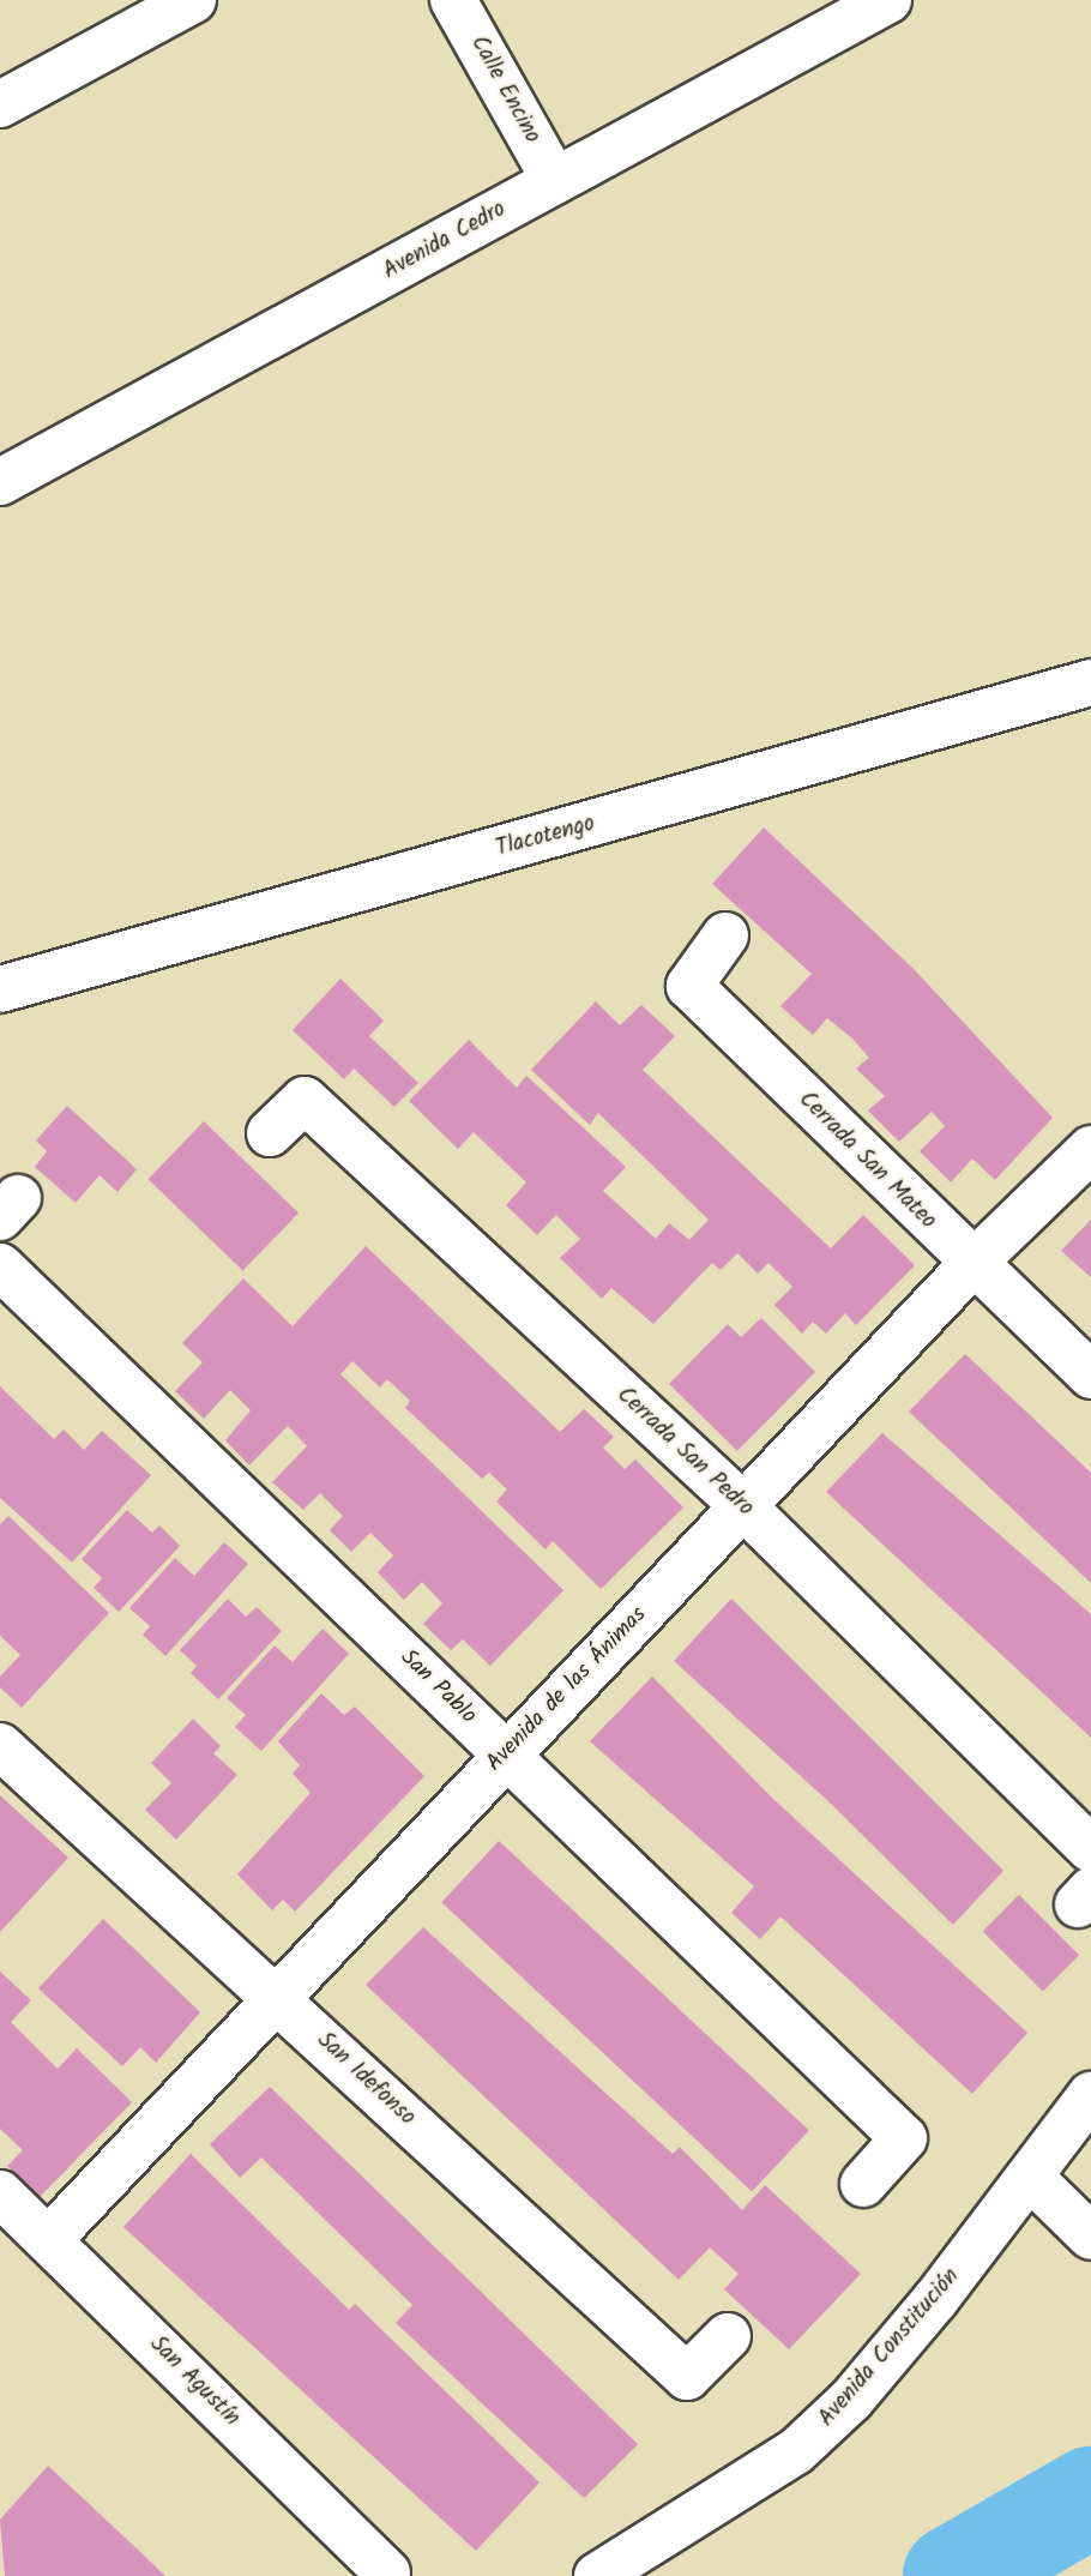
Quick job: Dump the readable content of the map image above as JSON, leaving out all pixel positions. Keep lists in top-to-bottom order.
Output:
{
  "streets": {
    "street": [
      "Calle Encino",
      "Avenida Cedro",
      "Tlacotengo",
      "Cerrada San Mateo",
      "Cerrada San Pedro",
      "San Pablo",
      "Avenida de las Ánimas",
      "San Idefonso",
      "Avenida Constitución",
      "San Agustín"
    ]
  },
  "crossings": [
    ["Calle Encino", "Avenida Cedro"],
    ["Cerrada San Mateo", "Avenida de las Ánimas"],
    ["Cerrada San Pedro", "Avenida de las Ánimas"],
    ["San Pablo", "Avenida de las Ánimas"],
    ["Avenida de las Ánimas", "San Idefonso"],
    ["Avenida de las Ánimas", "San Agustín"]
  ]
}
